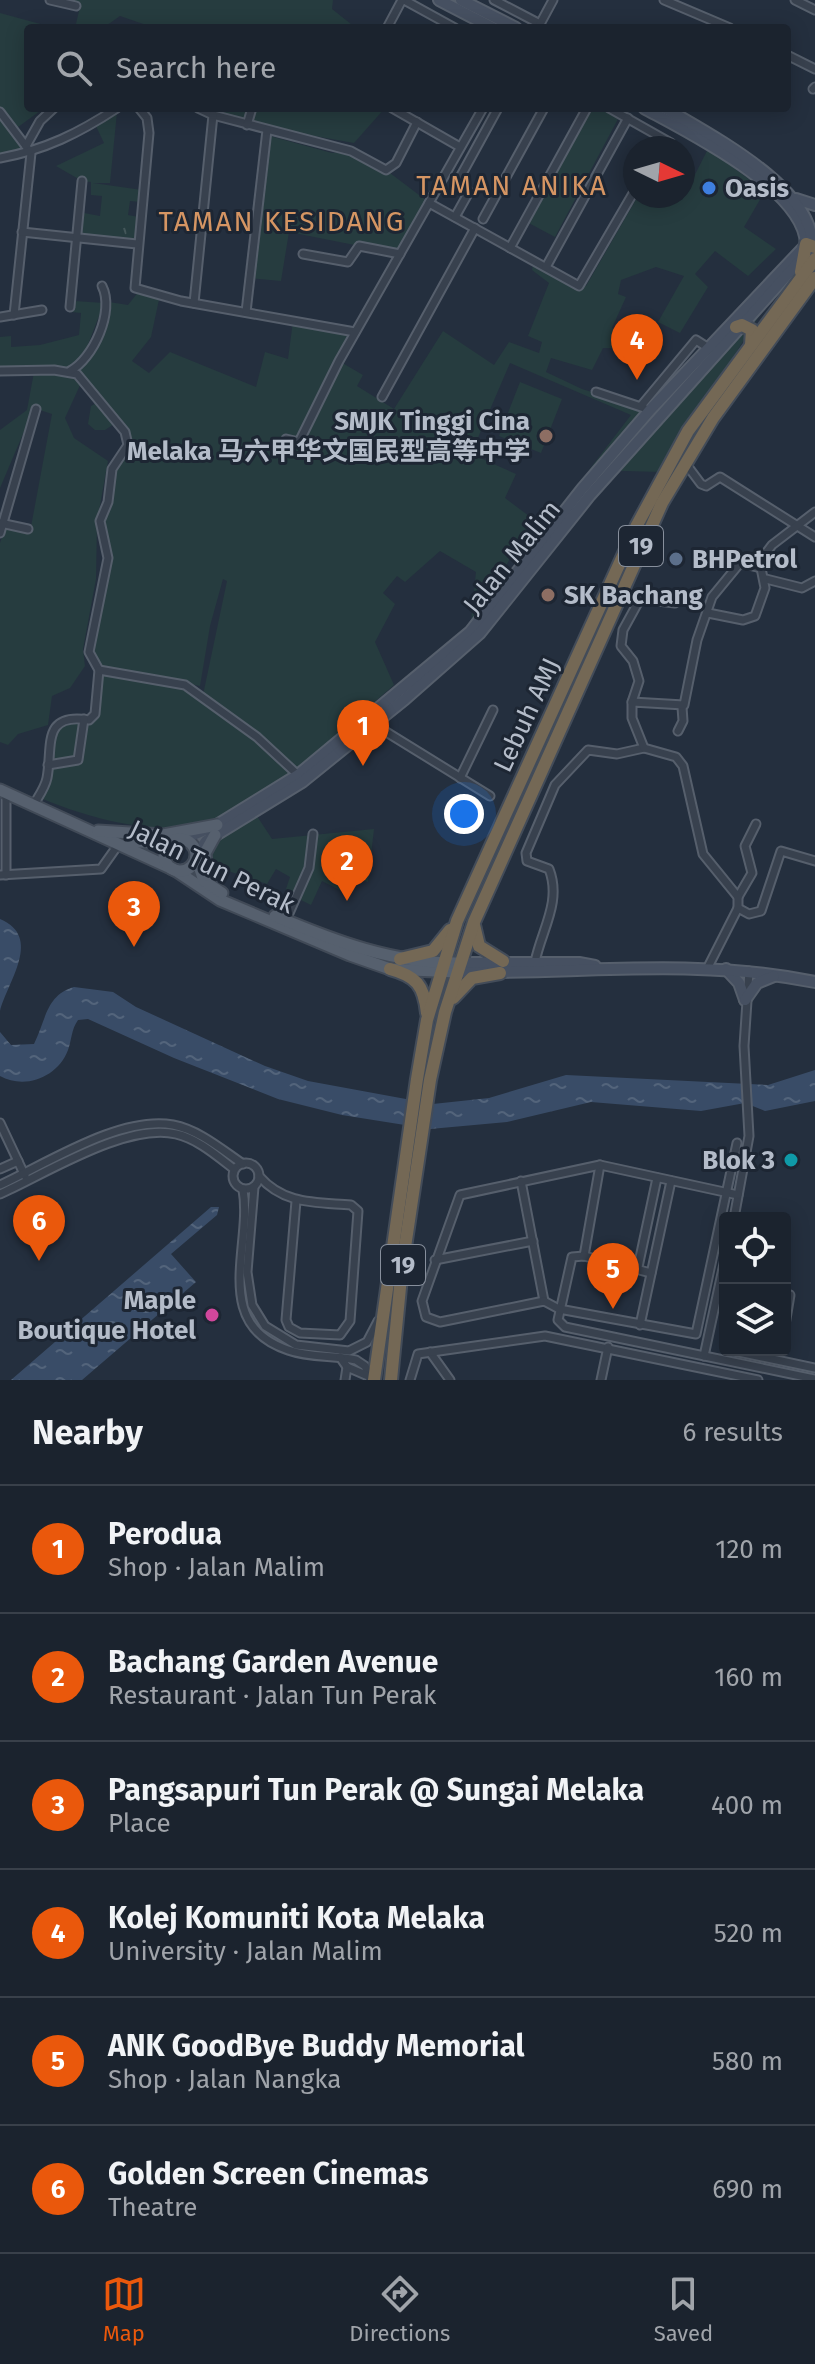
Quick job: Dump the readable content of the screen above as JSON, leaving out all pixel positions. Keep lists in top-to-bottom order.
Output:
{
  "streets": {
    "highway": ["19", "Lebuh AMJ"],
    "main road": ["Jalan Malim", "Jalan Tun Perak"]
  },
  "crossings": [
    ["Jalan Malim", "Lebuh AMJ"],
    ["Jalan Malim", "Jalan Tun Perak"],
    ["Lebuh AMJ", "Jalan Tun Perak"]
  ],
  "districts": ["TAMAN ANIKA", "TAMAN KESIDANG"],
  "places": [
    "Oasis",
    "SMJK Tinggi Cina Melaka 马六甲华文国民型高等中学",
    "BHPetrol",
    "SK Bachang",
    "Blok 3",
    "Maple Boutique Hotel"
  ],
  "north": "right",
  "page": {
    "search": "Search here",
    "pins": [
      "4",
      "1",
      "2",
      "3",
      "6",
      "5"
    ],
    "heading": ["Nearby", "6 results"],
    "list": [
      {
        "mark": "1",
        "name": "Perodua",
        "note": "Shop · Jalan Malim",
        "value": "120 m"
      },
      {
        "mark": "2",
        "name": "Bachang Garden Avenue",
        "note": "Restaurant · Jalan Tun Perak",
        "value": "160 m"
      },
      {
        "mark": "3",
        "name": "Pangsapuri Tun Perak @ Sungai Melaka",
        "note": "Place",
        "value": "400 m"
      },
      {
        "mark": "4",
        "name": "Kolej Komuniti Kota Melaka",
        "note": "University · Jalan Malim",
        "value": "520 m"
      },
      {
        "mark": "5",
        "name": "ANK GoodBye Buddy Memorial",
        "note": "Shop · Jalan Nangka",
        "value": "580 m"
      },
      {
        "mark": "6",
        "name": "Golden Screen Cinemas",
        "note": "Theatre",
        "value": "690 m"
      }
    ],
    "nav": ["Map", "Directions", "Saved"]
  }
}
